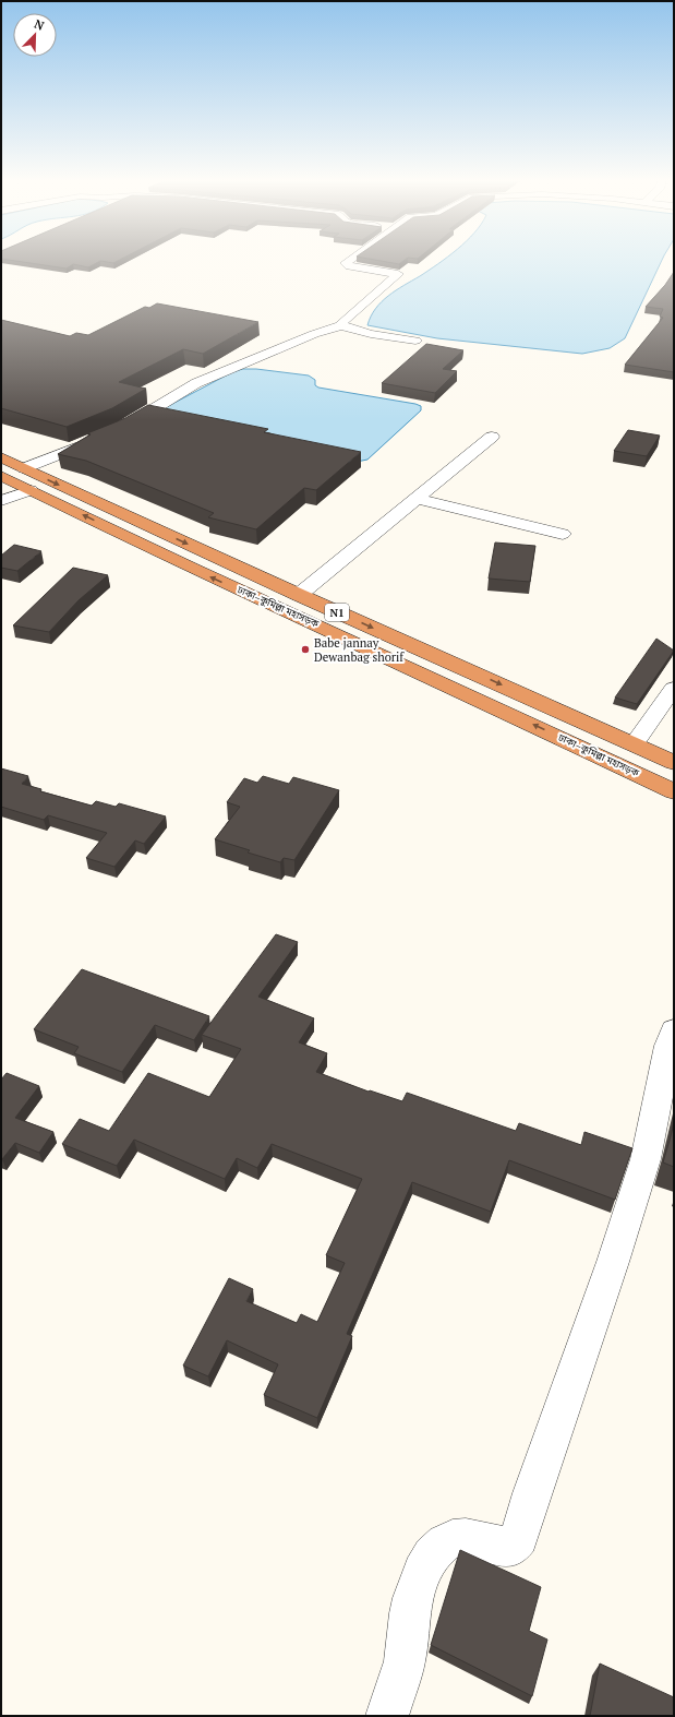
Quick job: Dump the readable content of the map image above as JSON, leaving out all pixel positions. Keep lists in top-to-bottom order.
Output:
{
  "streets": {
    "highway": ["ঢাকা–কুমিল্লা মহাসড়ক", "N1"]
  },
  "places": ["Babe jannay Dewanbag shorif"],
  "north": "top right"
}
